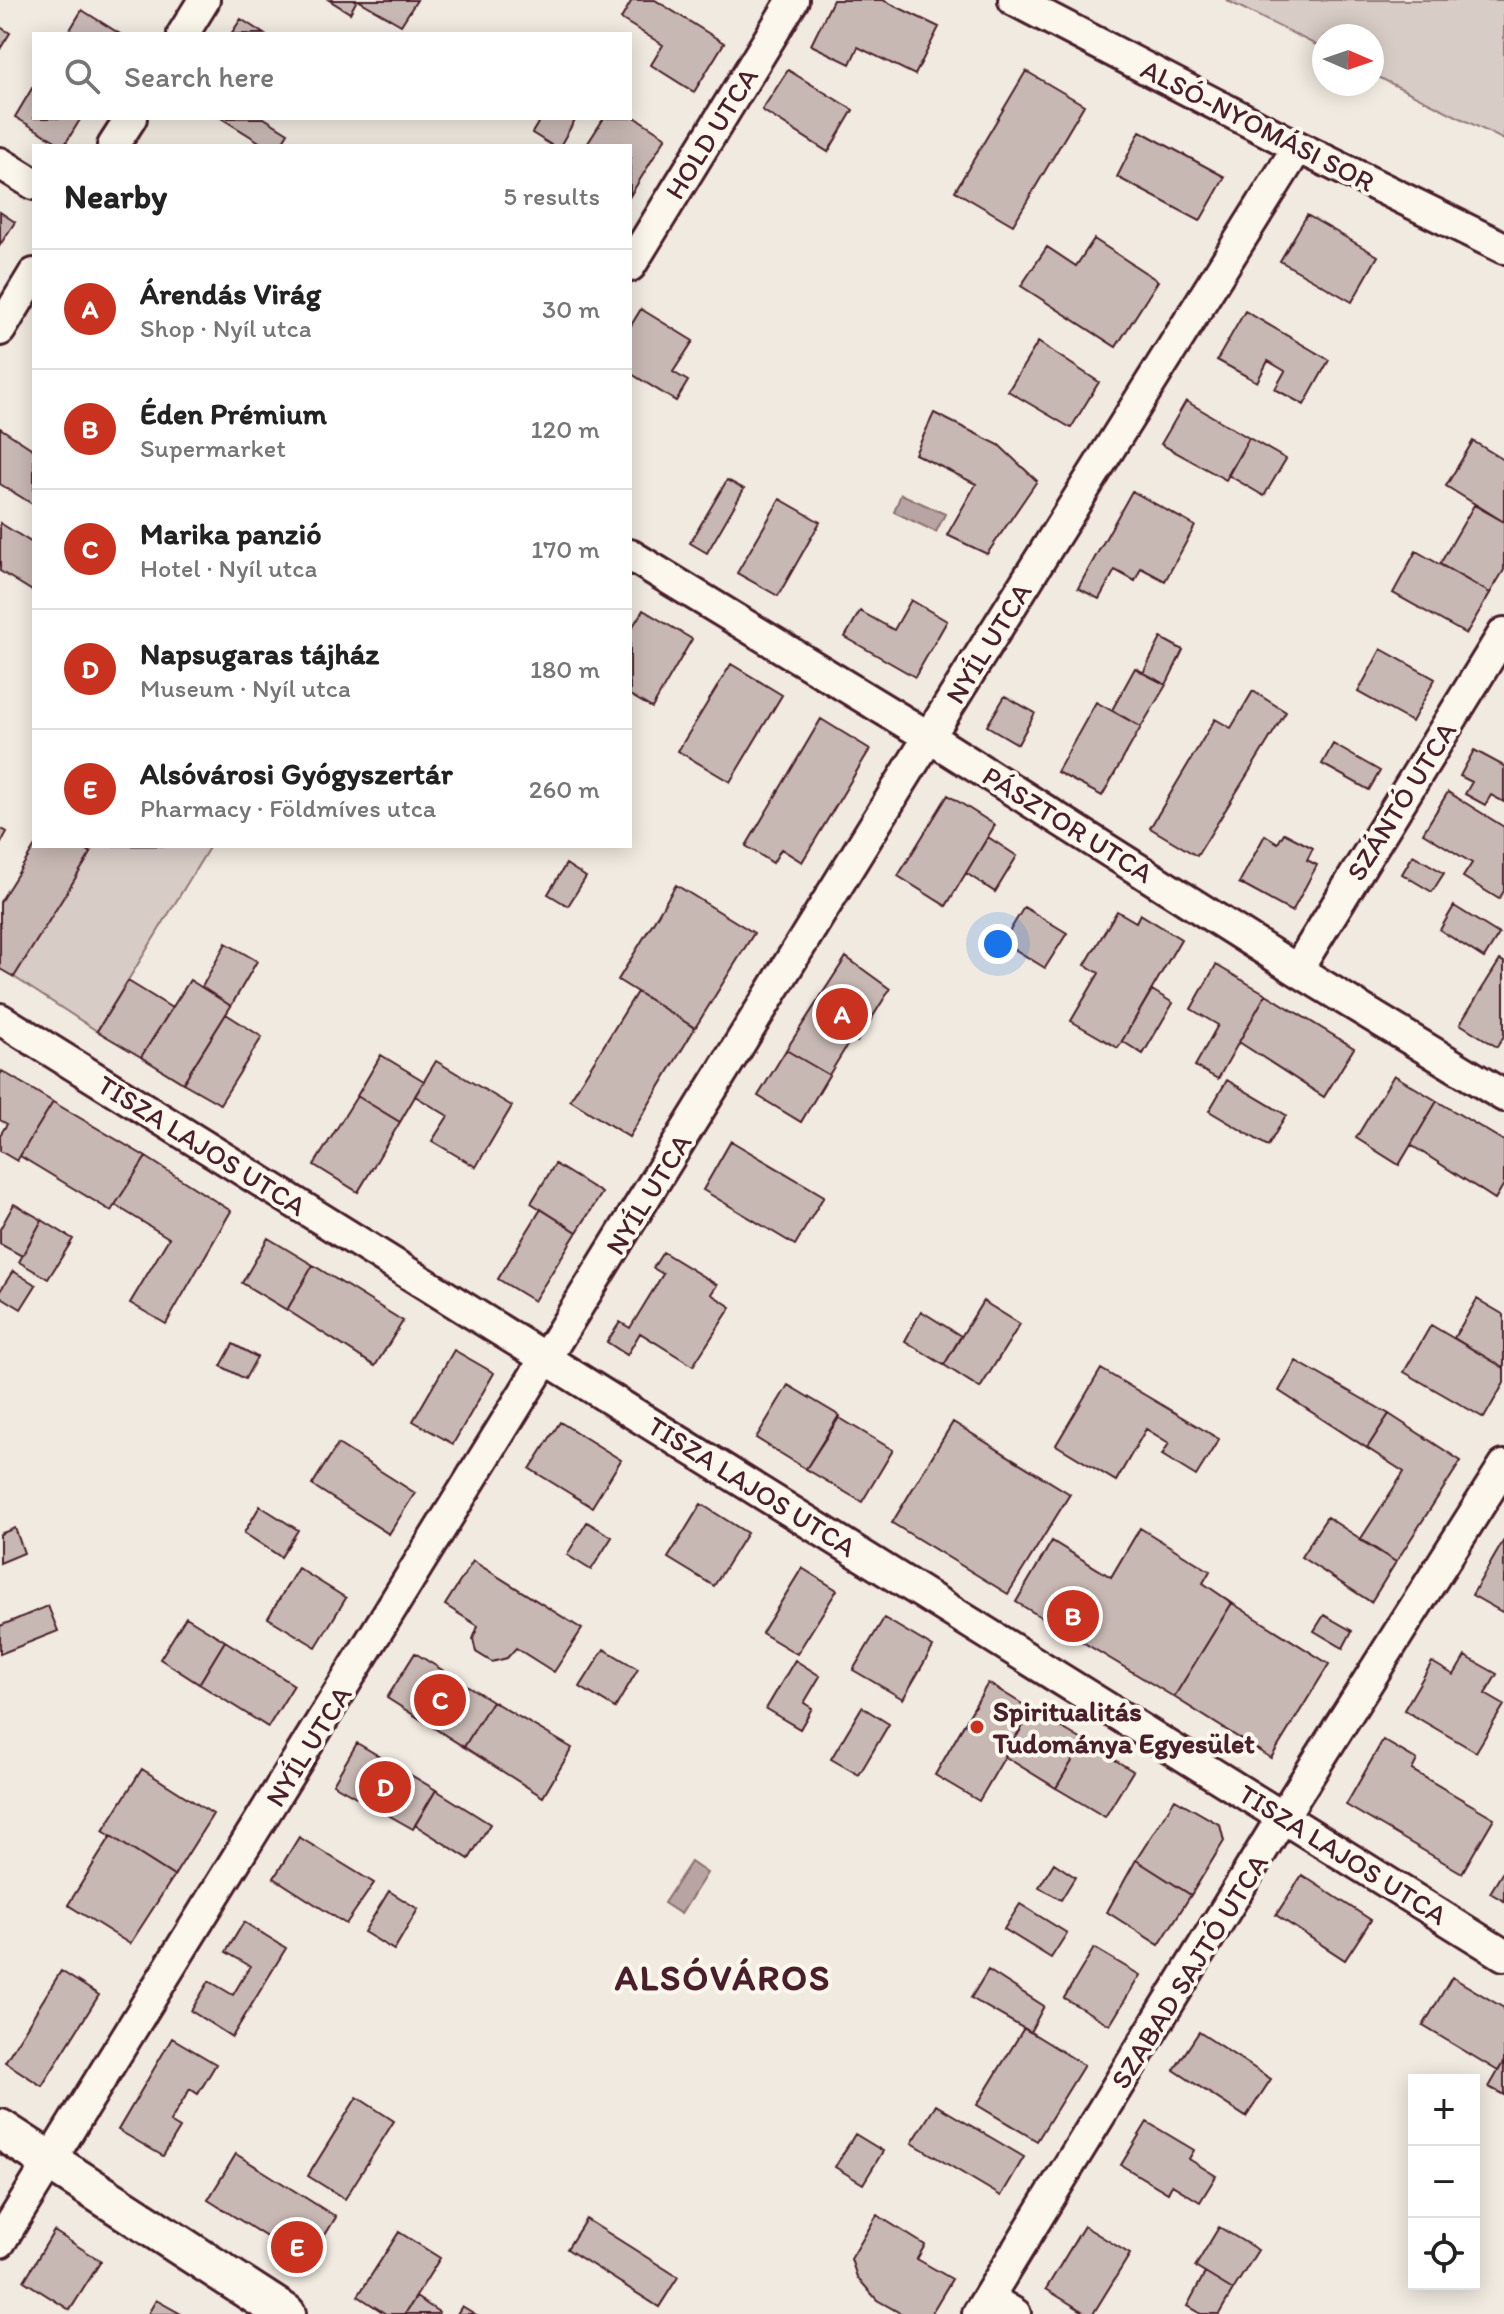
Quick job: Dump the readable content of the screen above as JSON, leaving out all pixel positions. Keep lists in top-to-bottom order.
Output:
{
  "streets": {
    "street": [
      "ALSÓ-NYOMÁSI SOR",
      "HOLD UTCA",
      "NYÍL UTCA",
      "SZÁNTÓ UTCA",
      "PÁSZTOR UTCA",
      "TISZA LAJOS UTCA",
      "SZABAD SAJTÓ UTCA"
    ]
  },
  "crossings": [
    ["ALSÓ-NYOMÁSI SOR", "NYÍL UTCA"],
    ["NYÍL UTCA", "PÁSZTOR UTCA"],
    ["NYÍL UTCA", "TISZA LAJOS UTCA"],
    ["SZÁNTÓ UTCA", "PÁSZTOR UTCA"],
    ["TISZA LAJOS UTCA", "SZABAD SAJTÓ UTCA"]
  ],
  "districts": ["ALSÓVÁROS"],
  "places": ["Spiritualitás Tudománya Egyesület"],
  "north": "right",
  "page": {
    "search": "Search here",
    "heading": ["Nearby", "5 results"],
    "list": [
      {
        "mark": "A",
        "name": "Árendás Virág",
        "note": "Shop · Nyíl utca",
        "value": "30 m"
      },
      {
        "mark": "B",
        "name": "Éden Prémium",
        "note": "Supermarket",
        "value": "120 m"
      },
      {
        "mark": "C",
        "name": "Marika panzió",
        "note": "Hotel · Nyíl utca",
        "value": "170 m"
      },
      {
        "mark": "D",
        "name": "Napsugaras tájház",
        "note": "Museum · Nyíl utca",
        "value": "180 m"
      },
      {
        "mark": "E",
        "name": "Alsóvárosi Gyógyszertár",
        "note": "Pharmacy · Földmíves utca",
        "value": "260 m"
      }
    ],
    "pins": [
      "A",
      "B",
      "C",
      "D",
      "E"
    ],
    "map_buttons": ["+", "−"]
  }
}
